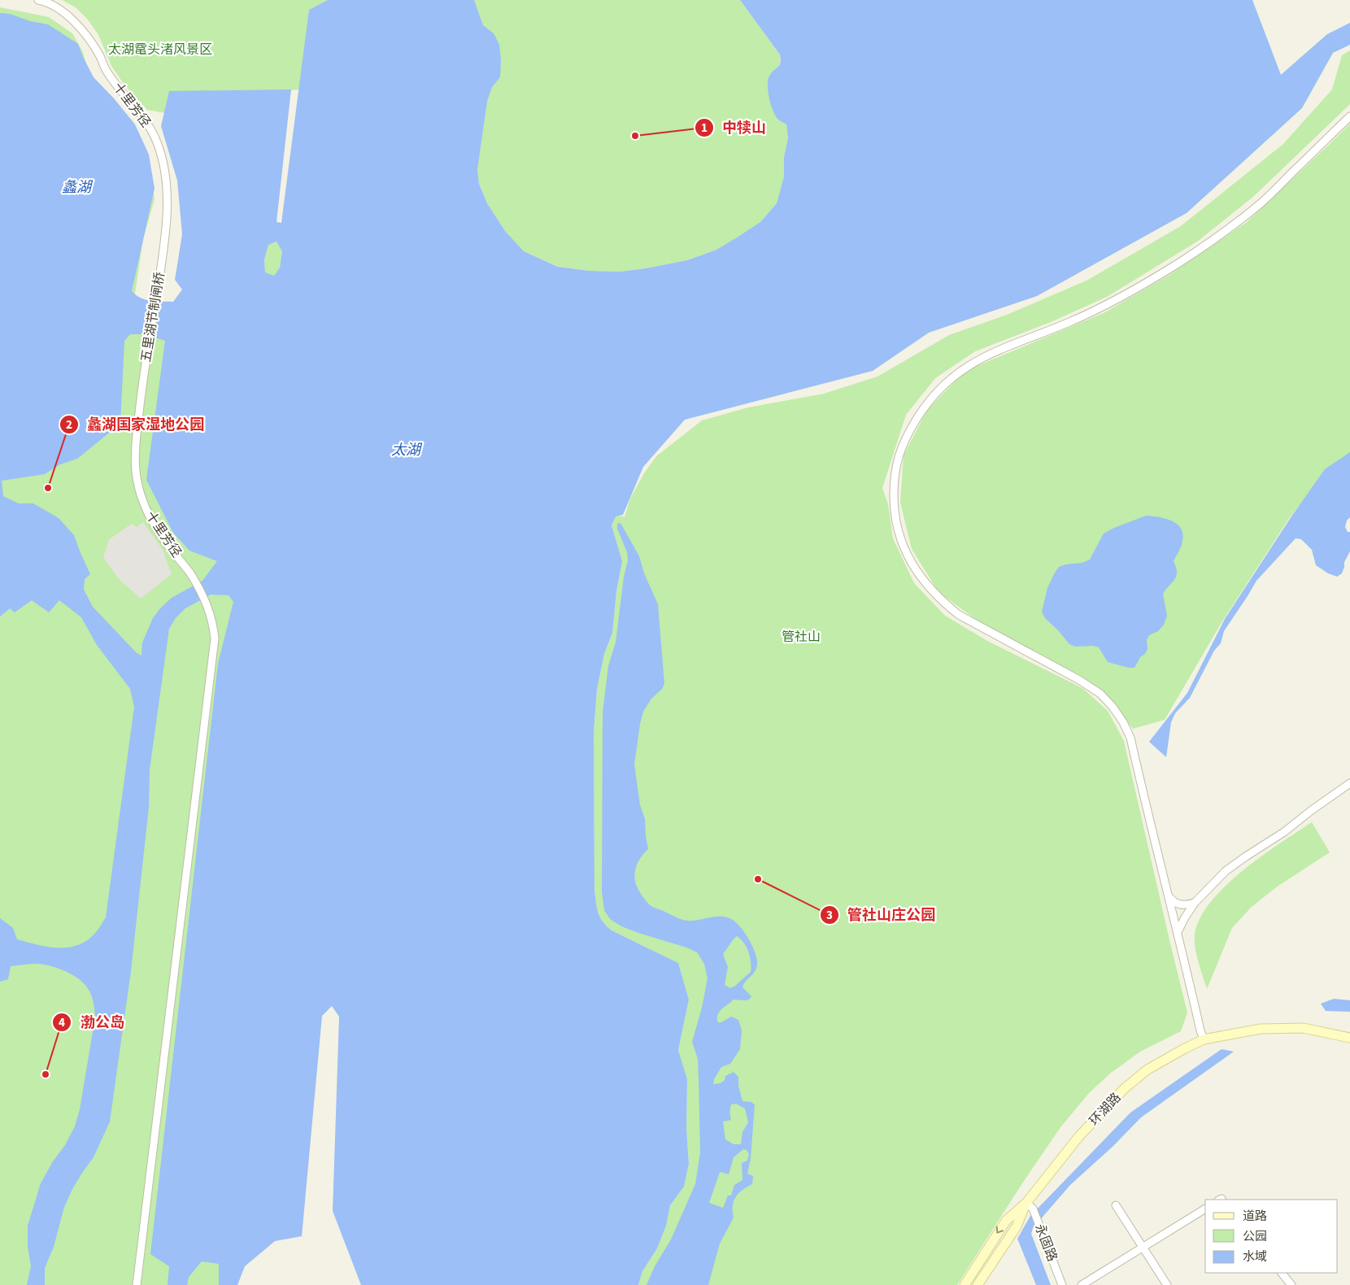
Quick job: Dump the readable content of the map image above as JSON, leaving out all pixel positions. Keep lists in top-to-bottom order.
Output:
{
  "streets": {
    "street": [
      "十里芳径",
      "五里湖节制闸桥",
      "环湖路",
      "永固路"
    ]
  },
  "crossings": [
    ["十里芳径", "五里湖节制闸桥"],
    ["环湖路", "永固路"]
  ],
  "water": ["蠡湖", "太湖"],
  "parks": ["太湖鼋头渚风景区", "管社山"],
  "places": [
    "中犊山",
    "蠡湖国家湿地公园",
    "管社山庄公园",
    "渤公岛"
  ],
  "legend": ["道路", "公园", "水域"]
}
